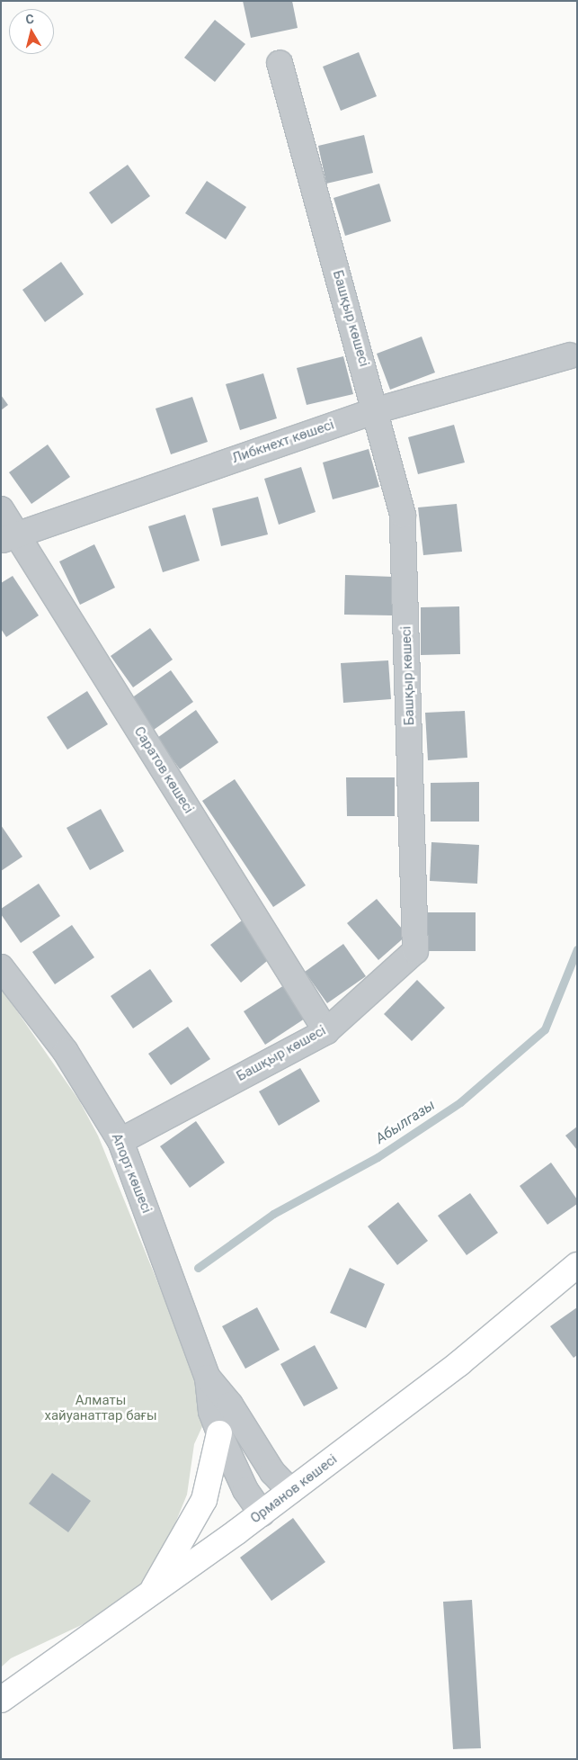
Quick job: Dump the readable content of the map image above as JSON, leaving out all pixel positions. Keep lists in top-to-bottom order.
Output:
{
  "streets": {
    "street": [
      "Башқыр көшесі",
      "Либкнехт көшесі",
      "Саратов көшесі",
      "Апорт көшесі",
      "Орманов көшесі"
    ]
  },
  "crossings": [
    ["Башқыр көшесі", "Либкнехт көшесі"],
    ["Башқыр көшесі", "Саратов көшесі"],
    ["Башқыр көшесі", "Апорт көшесі"],
    ["Либкнехт көшесі", "Саратов көшесі"],
    ["Апорт көшесі", "Орманов көшесі"]
  ],
  "water": ["Абылгазы"],
  "parks": ["Алматы хайуанаттар бағы"],
  "north": "top"
}
